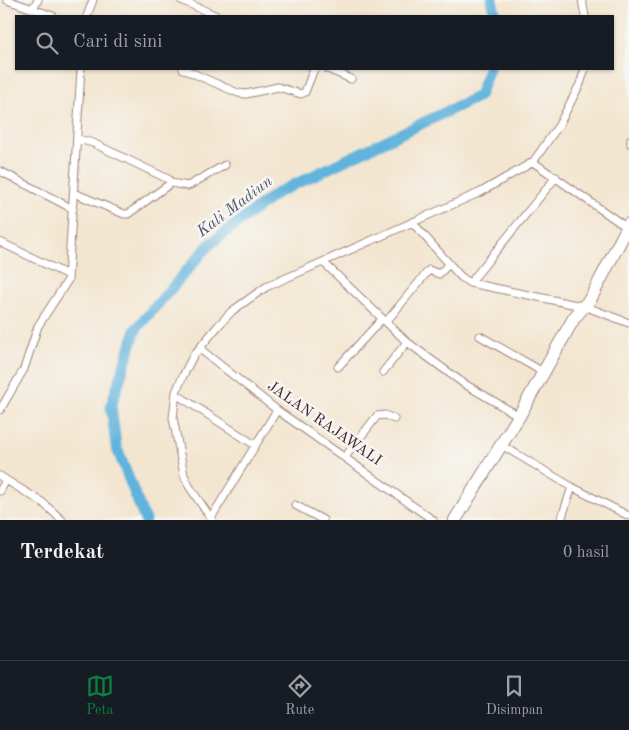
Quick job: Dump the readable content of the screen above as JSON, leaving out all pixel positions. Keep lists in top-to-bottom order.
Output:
{
  "streets": {
    "street": ["JALAN RAJAWALI"]
  },
  "water": ["Kali Madiun"],
  "page": {
    "search": "Cari di sini",
    "heading": ["Terdekat", "0 hasil"],
    "nav": ["Peta", "Rute", "Disimpan"]
  }
}
